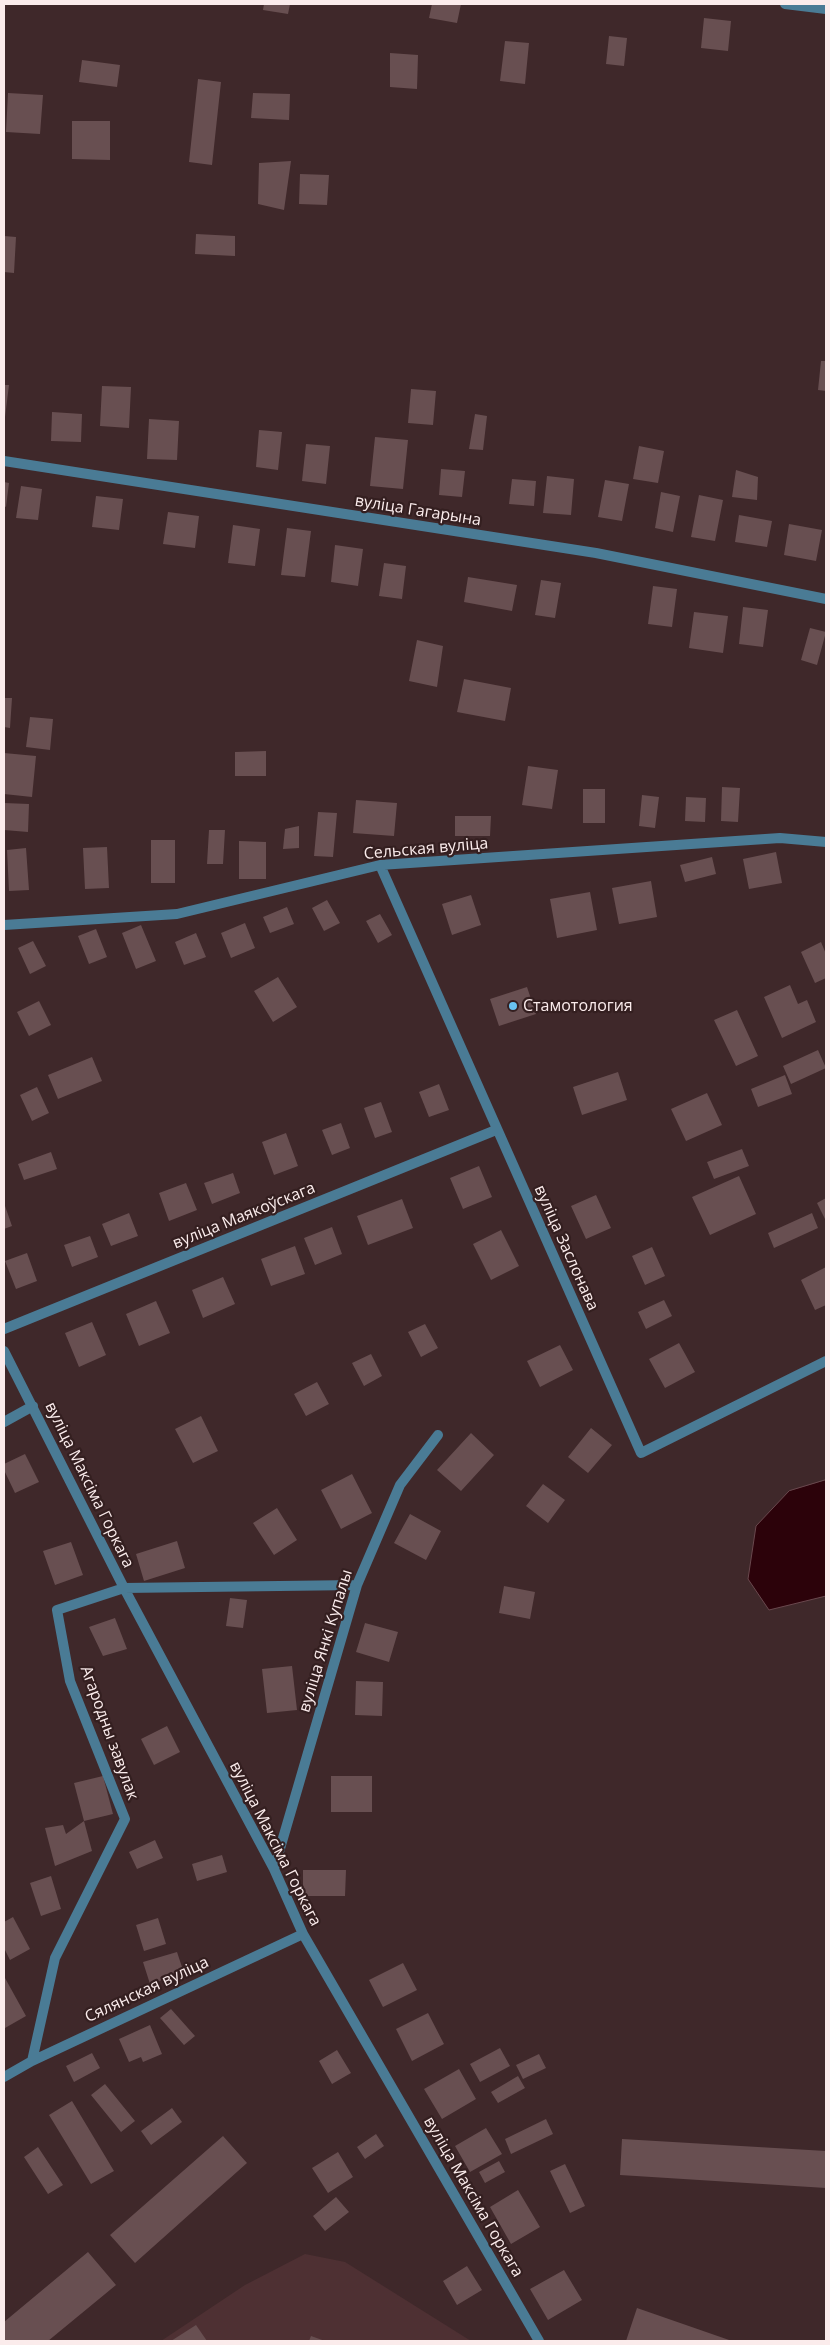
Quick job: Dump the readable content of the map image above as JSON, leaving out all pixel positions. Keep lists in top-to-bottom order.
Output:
{
  "streets": {
    "street": [
      "вуліца Гагарына",
      "Сельская вуліца",
      "вуліца Маякоўскага",
      "вуліца Заслонава",
      "вуліца Максіма Горкага",
      "вуліца Янкі Купалы",
      "Агародны завулак",
      "Сялянская вуліца"
    ]
  },
  "crossings": [
    ["Сельская вуліца", "вуліца Заслонава"],
    ["вуліца Маякоўскага", "вуліца Заслонава"],
    ["вуліца Максіма Горкага", "вуліца Янкі Купалы"],
    ["вуліца Максіма Горкага", "Агародны завулак"],
    ["вуліца Максіма Горкага", "Сялянская вуліца"],
    ["вуліца Янкі Купалы", "Агародны завулак"],
    ["Агародны завулак", "Сялянская вуліца"]
  ],
  "places": ["Стамотология"]
}
